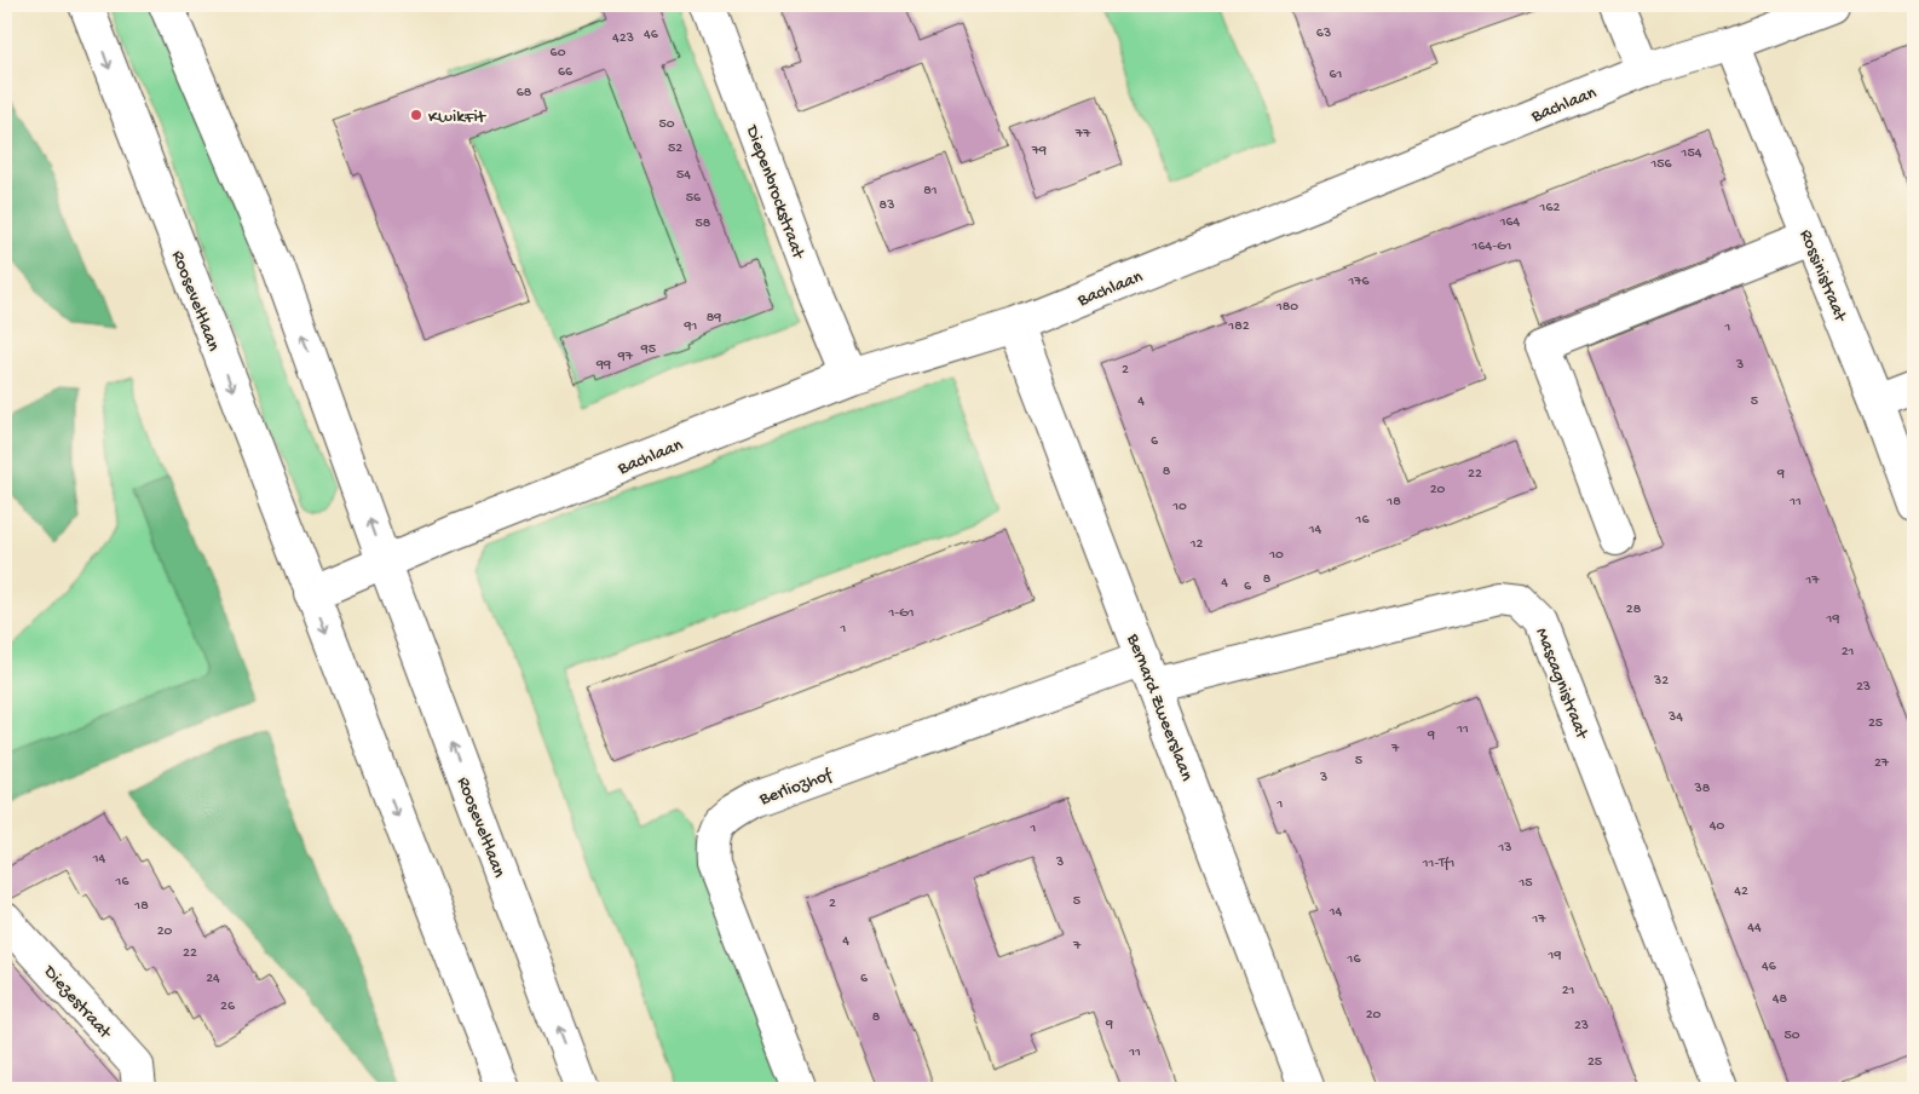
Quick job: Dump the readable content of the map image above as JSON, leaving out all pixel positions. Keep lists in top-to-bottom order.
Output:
{
  "streets": {
    "street": [
      "Bachlaan",
      "Diepenbrockstraat",
      "Rossinistraat",
      "Rooseveltlaan",
      "Mascagnistraat",
      "Bernard Zweerslaan",
      "Berliozhof",
      "Diezestraat"
    ]
  },
  "crossings": [
    ["Bachlaan", "Diepenbrockstraat"],
    ["Bachlaan", "Rossinistraat"],
    ["Bachlaan", "Rooseveltlaan"],
    ["Bachlaan", "Bernard Zweerslaan"],
    ["Mascagnistraat", "Bernard Zweerslaan"],
    ["Mascagnistraat", "Berliozhof"],
    ["Bernard Zweerslaan", "Berliozhof"]
  ],
  "places": ["KwikFit"],
  "house_numbers": [
    "63",
    "46",
    "423",
    "60",
    "66",
    "61",
    "68",
    "50",
    "77",
    "52",
    "79",
    "154",
    "156",
    "54",
    "81",
    "56",
    "83",
    "162",
    "164",
    "58",
    "164-G1",
    "176",
    "180",
    "89",
    "91",
    "182",
    "1",
    "95",
    "97",
    "99",
    "3",
    "2",
    "4",
    "5",
    "6",
    "8",
    "22",
    "9",
    "20",
    "18",
    "11",
    "10",
    "16",
    "14",
    "12",
    "10",
    "8",
    "17",
    "4",
    "6",
    "28",
    "1-G1",
    "19",
    "1",
    "21",
    "32",
    "23",
    "34",
    "25",
    "11",
    "9",
    "7",
    "5",
    "27",
    "3",
    "38",
    "1",
    "40",
    "1",
    "13",
    "14",
    "3",
    "11-Tf1",
    "16",
    "15",
    "42",
    "5",
    "2",
    "18",
    "14",
    "17",
    "44",
    "20",
    "4",
    "7",
    "22",
    "19",
    "16",
    "46",
    "24",
    "6",
    "21",
    "48",
    "26",
    "20",
    "8",
    "9",
    "23",
    "50",
    "11",
    "25"
  ]
}
